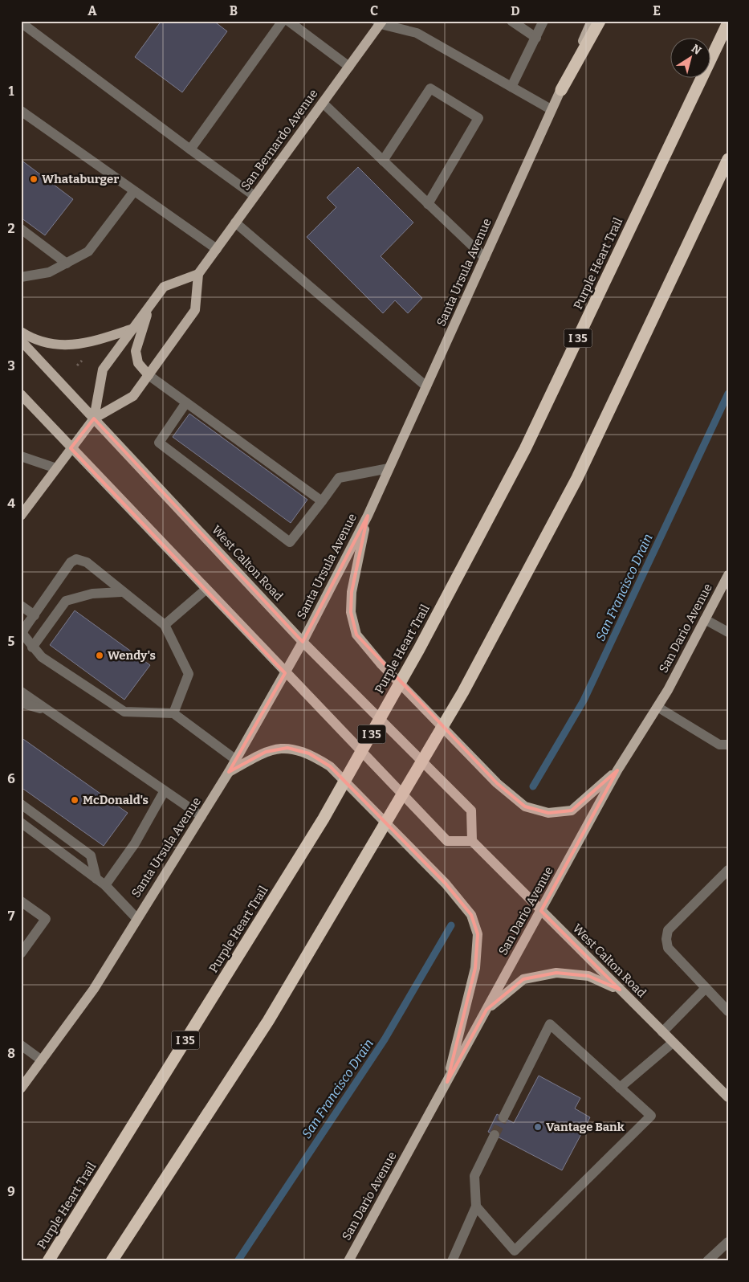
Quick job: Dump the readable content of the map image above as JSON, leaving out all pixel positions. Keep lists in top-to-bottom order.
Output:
{
  "streets": {
    "highway": ["Purple Heart Trail", "I 35"],
    "main road": [
      "San Bernardo Avenue",
      "Santa Ursula Avenue",
      "West Calton Road",
      "San Dario Avenue"
    ]
  },
  "crossings": [
    ["Santa Ursula Avenue", "West Calton Road"],
    ["West Calton Road", "San Dario Avenue"]
  ],
  "water": ["San Francisco Drain"],
  "places": [
    "Whataburger",
    "Wendy's",
    "McDonald's",
    "Vantage Bank"
  ],
  "north": "top right",
  "grid": {
    "columns": [
      "A",
      "B",
      "C",
      "D",
      "E"
    ],
    "rows": [
      "1",
      "2",
      "3",
      "4",
      "5",
      "6",
      "7",
      "8",
      "9"
    ]
  }
}
